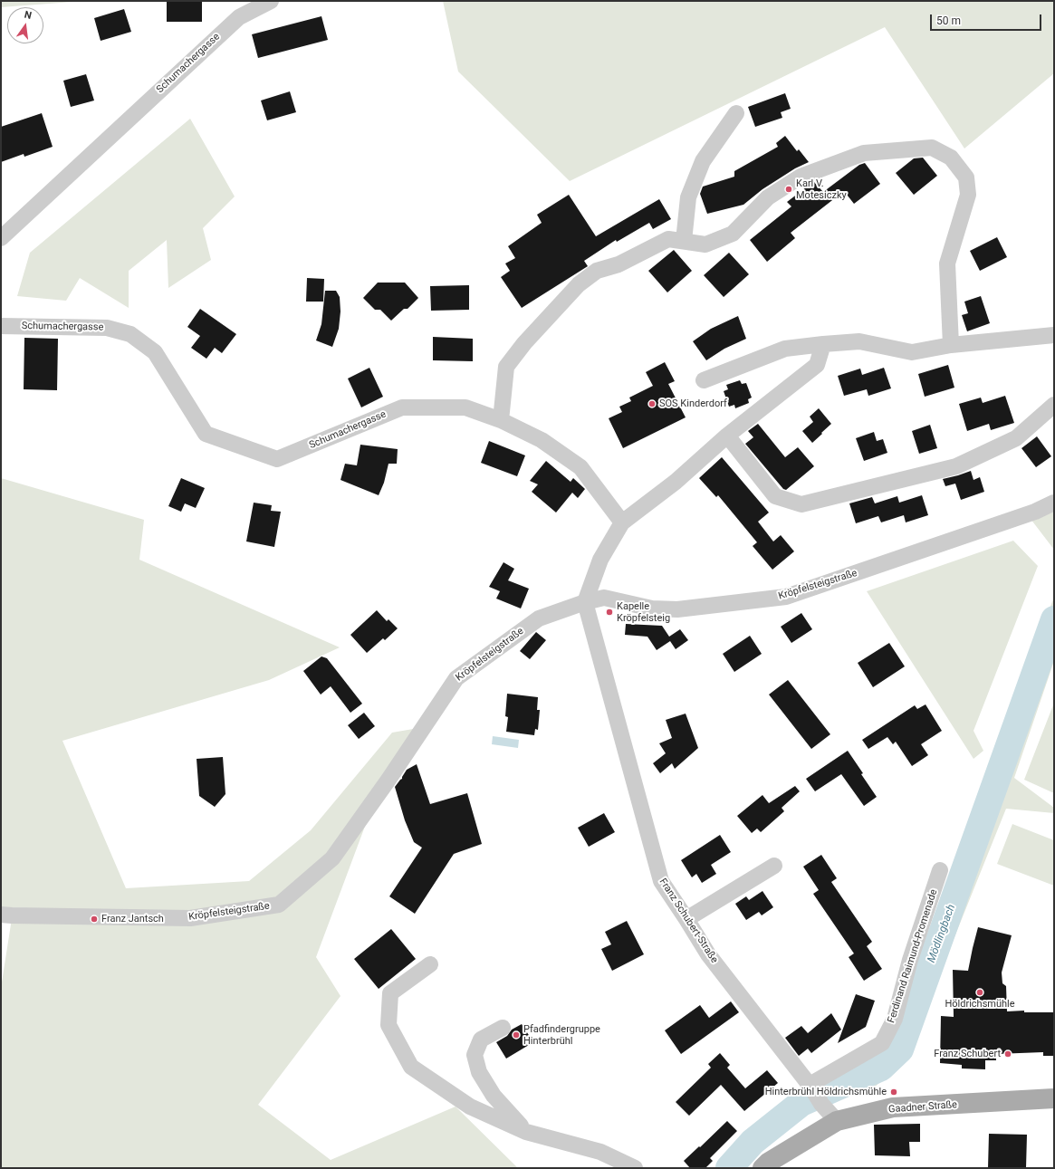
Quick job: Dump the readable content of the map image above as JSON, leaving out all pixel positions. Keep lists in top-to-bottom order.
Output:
{
  "streets": {
    "main road": ["Gaadner Straße"],
    "street": [
      "Schumachergasse",
      "Kröpfelsteigstraße",
      "Franz Schubert-Straße",
      "Ferdinand Raimund-Promenade"
    ]
  },
  "crossings": [
    ["Kröpfelsteigstraße", "Franz Schubert-Straße"],
    ["Franz Schubert-Straße", "Ferdinand Raimund-Promenade"],
    ["Franz Schubert-Straße", "Gaadner Straße"]
  ],
  "water": ["Mödlingbach"],
  "places": [
    "Karl V. Motesiczky",
    "SOS Kinderdorf",
    "Kapelle Kröpfelsteig",
    "Franz Jantsch",
    "Höldrichsmühle",
    "Pfadfindergruppe Hinterbrühl",
    "Franz Schubert",
    "Hinterbrühl Höldrichsmühle"
  ],
  "scale_bar": "50 m",
  "north": "top"
}
